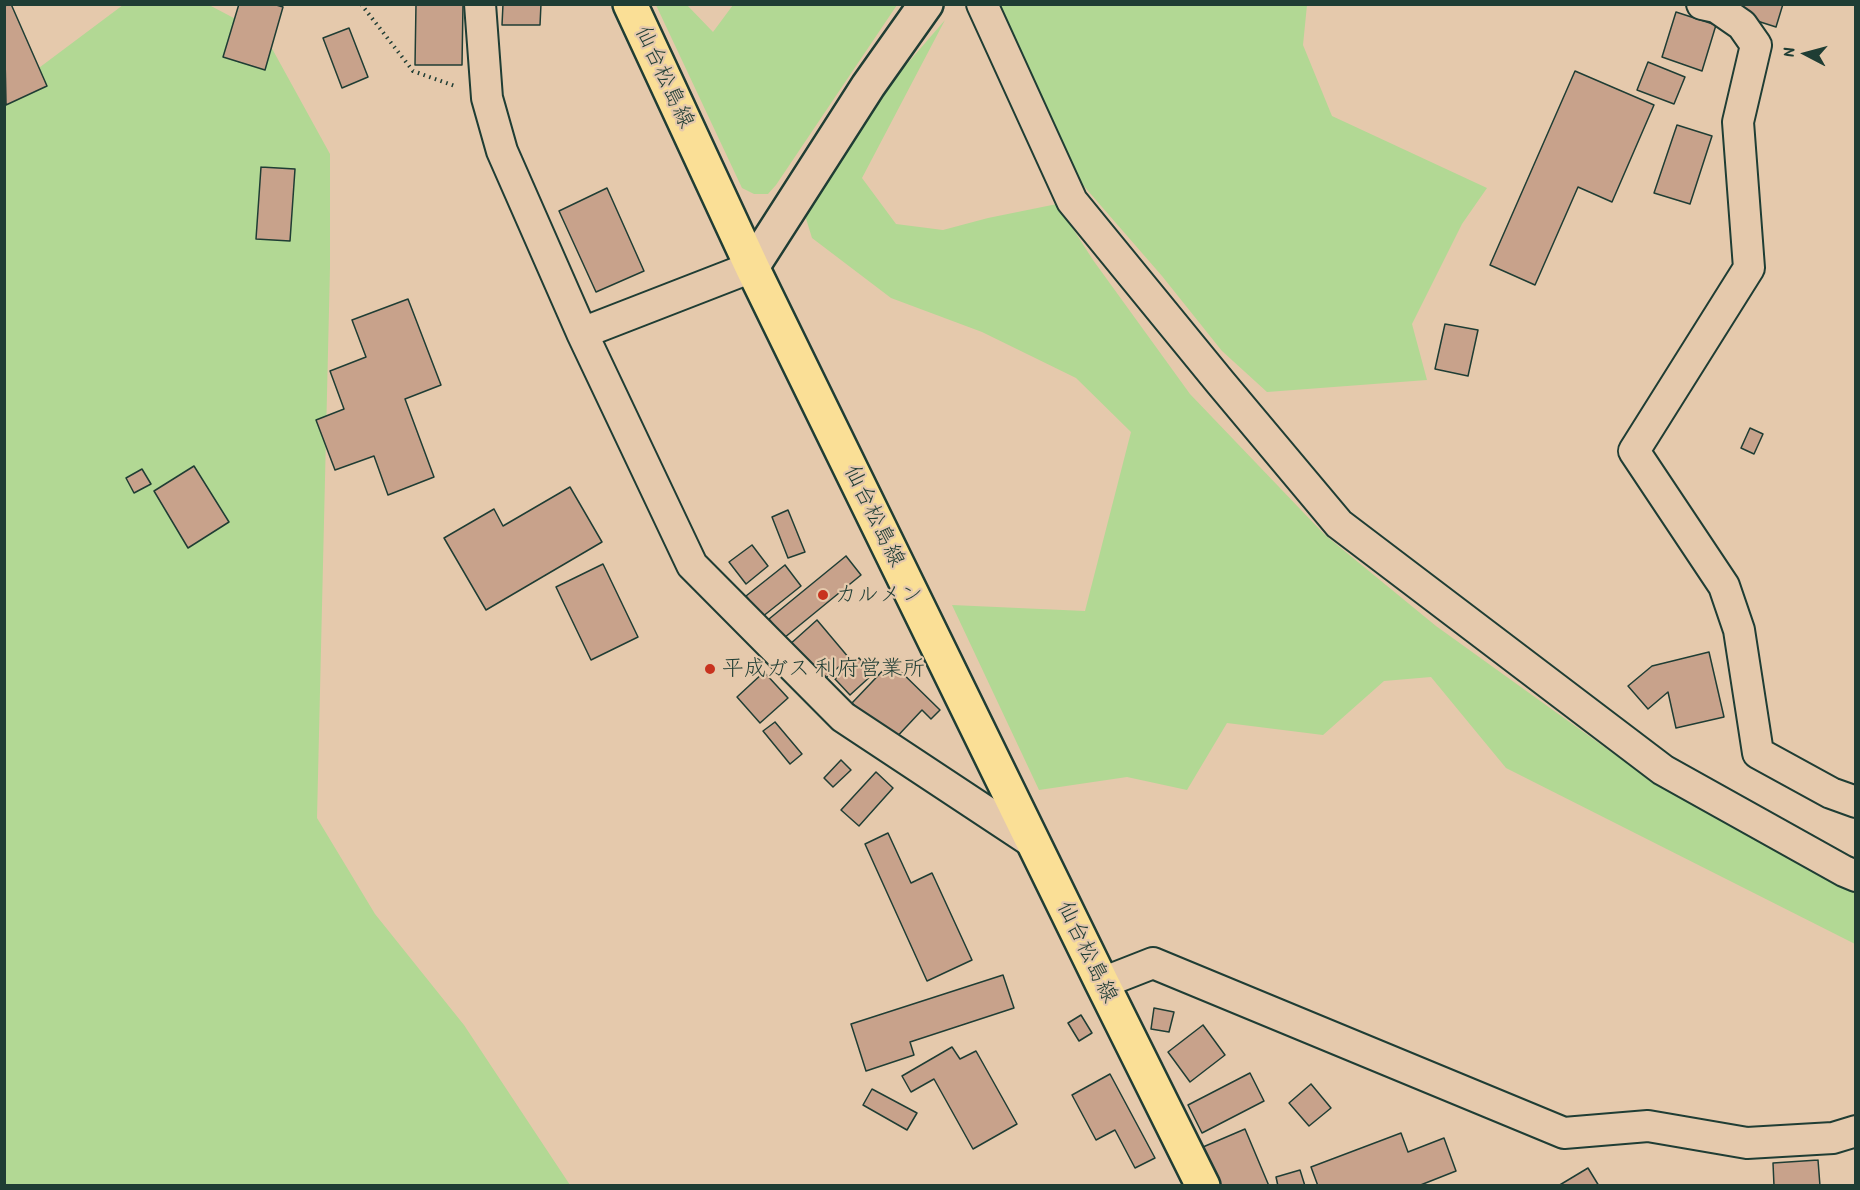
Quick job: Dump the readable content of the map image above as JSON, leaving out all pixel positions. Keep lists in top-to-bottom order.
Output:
{
  "streets": {
    "main road": ["仙台松島線"]
  },
  "places": ["カルメン", "平成ガス 利府営業所"],
  "north": "left"
}
